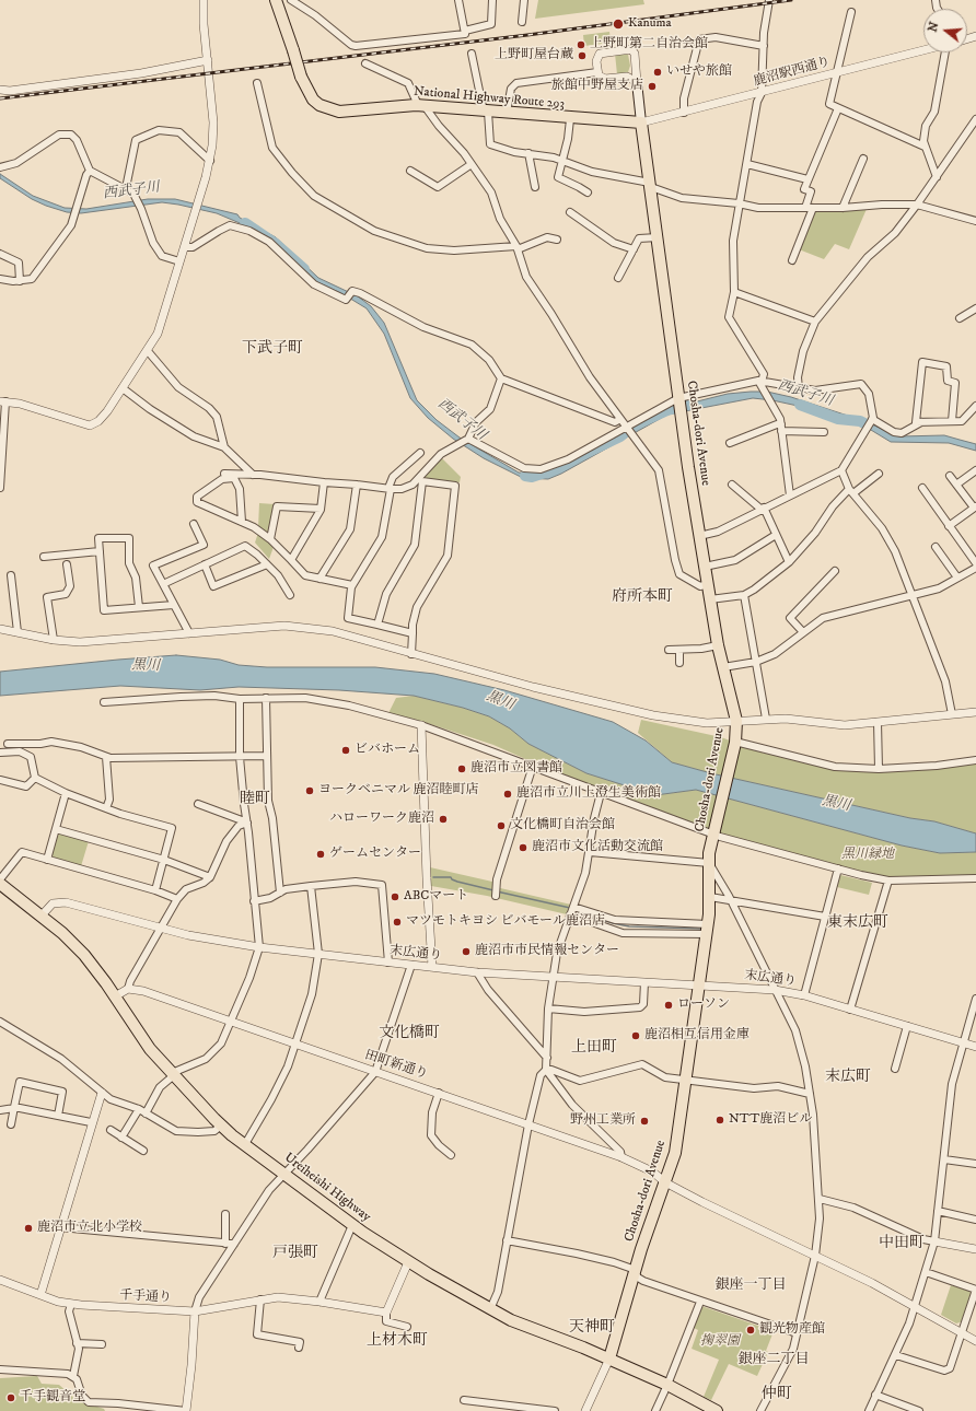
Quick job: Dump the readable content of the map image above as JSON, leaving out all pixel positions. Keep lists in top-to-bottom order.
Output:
{
  "streets": {
    "highway": ["National Highway Route 293", "Chosha-dori Avenue", "Ureiheishi Highway"],
    "street": [
      "鹿沼駅西通り",
      "末広通り",
      "田町新通り",
      "千手通り"
    ]
  },
  "crossings": [
    ["鹿沼駅西通り", "National Highway Route 293"],
    ["鹿沼駅西通り", "Chosha-dori Avenue"],
    ["National Highway Route 293", "Chosha-dori Avenue"],
    ["Chosha-dori Avenue", "末広通り"],
    ["Chosha-dori Avenue", "田町新通り"],
    ["Chosha-dori Avenue", "Ureiheishi Highway"],
    ["末広通り", "Ureiheishi Highway"]
  ],
  "districts": [
    "下武子町",
    "府所本町",
    "睦町",
    "東末広町",
    "文化橋町",
    "上田町",
    "末広町",
    "中田町",
    "戸張町",
    "銀座一丁目",
    "天神町",
    "上材木町",
    "銀座二丁目",
    "仲町"
  ],
  "water": ["西武子川", "黒川"],
  "parks": ["黒川緑地", "掬翠園"],
  "places": [
    "Kanuma",
    "上野町第二自治会館",
    "上野町屋台蔵",
    "いせや旅館",
    "旅館中野屋支店",
    "ビバホーム",
    "鹿沼市立図書館",
    "ヨークベニマル 鹿沼睦町店",
    "鹿沼市立川上澄生美術館",
    "ハローワーク鹿沼",
    "文化橋町自治会館",
    "鹿沼市文化活動交流館",
    "ゲームセンター",
    "ABCマート",
    "マツモトキヨシ ビバモール鹿沼店",
    "鹿沼市市民情報センター",
    "ローソン",
    "鹿沼相互信用金庫",
    "NTT鹿沼ビル",
    "野州工業所",
    "鹿沼市立北小学校",
    "観光物産館",
    "千手観音堂"
  ],
  "north": "left"
}
